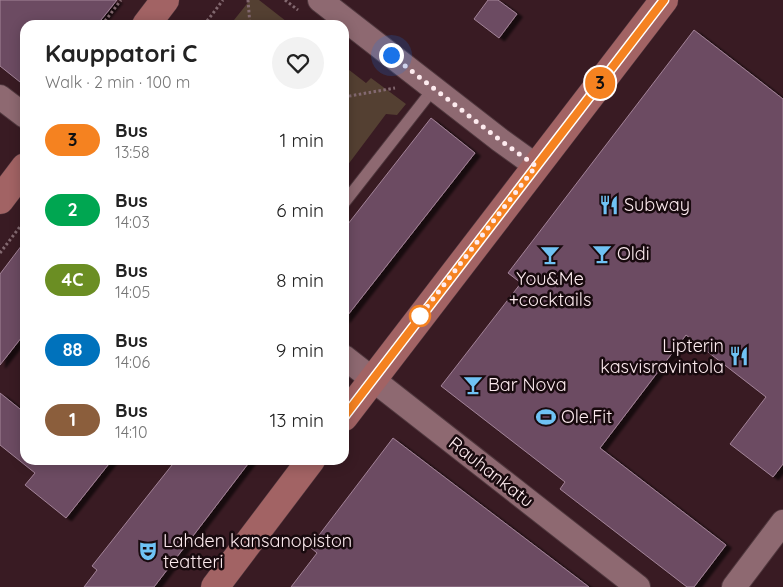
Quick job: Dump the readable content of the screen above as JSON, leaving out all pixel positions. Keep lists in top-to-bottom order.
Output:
{
  "streets": {
    "street": ["Rauhankatu"]
  },
  "places": {
    "restaurant": ["Subway", "Lipterin kasvisravintola"],
    "bar": ["Oldi", "You&Me +cocktails", "Bar Nova"],
    "sports": ["Ole.Fit"],
    "theatre": ["Lahden kansanopiston teatteri"]
  },
  "lines": ["bus line 3"],
  "page": {
    "on_map": "3",
    "heading": ["Kauppatori C", "Walk · 2 min · 100 m"],
    "list": [
      {
        "mark": "3",
        "name": "Bus",
        "note": "13:58",
        "value": "1 min"
      },
      {
        "mark": "2",
        "name": "Bus",
        "note": "14:03",
        "value": "6 min"
      },
      {
        "mark": "4C",
        "name": "Bus",
        "note": "14:05",
        "value": "8 min"
      },
      {
        "mark": "88",
        "name": "Bus",
        "note": "14:06",
        "value": "9 min"
      },
      {
        "mark": "1",
        "name": "Bus",
        "note": "14:10",
        "value": "13 min"
      }
    ]
  }
}
